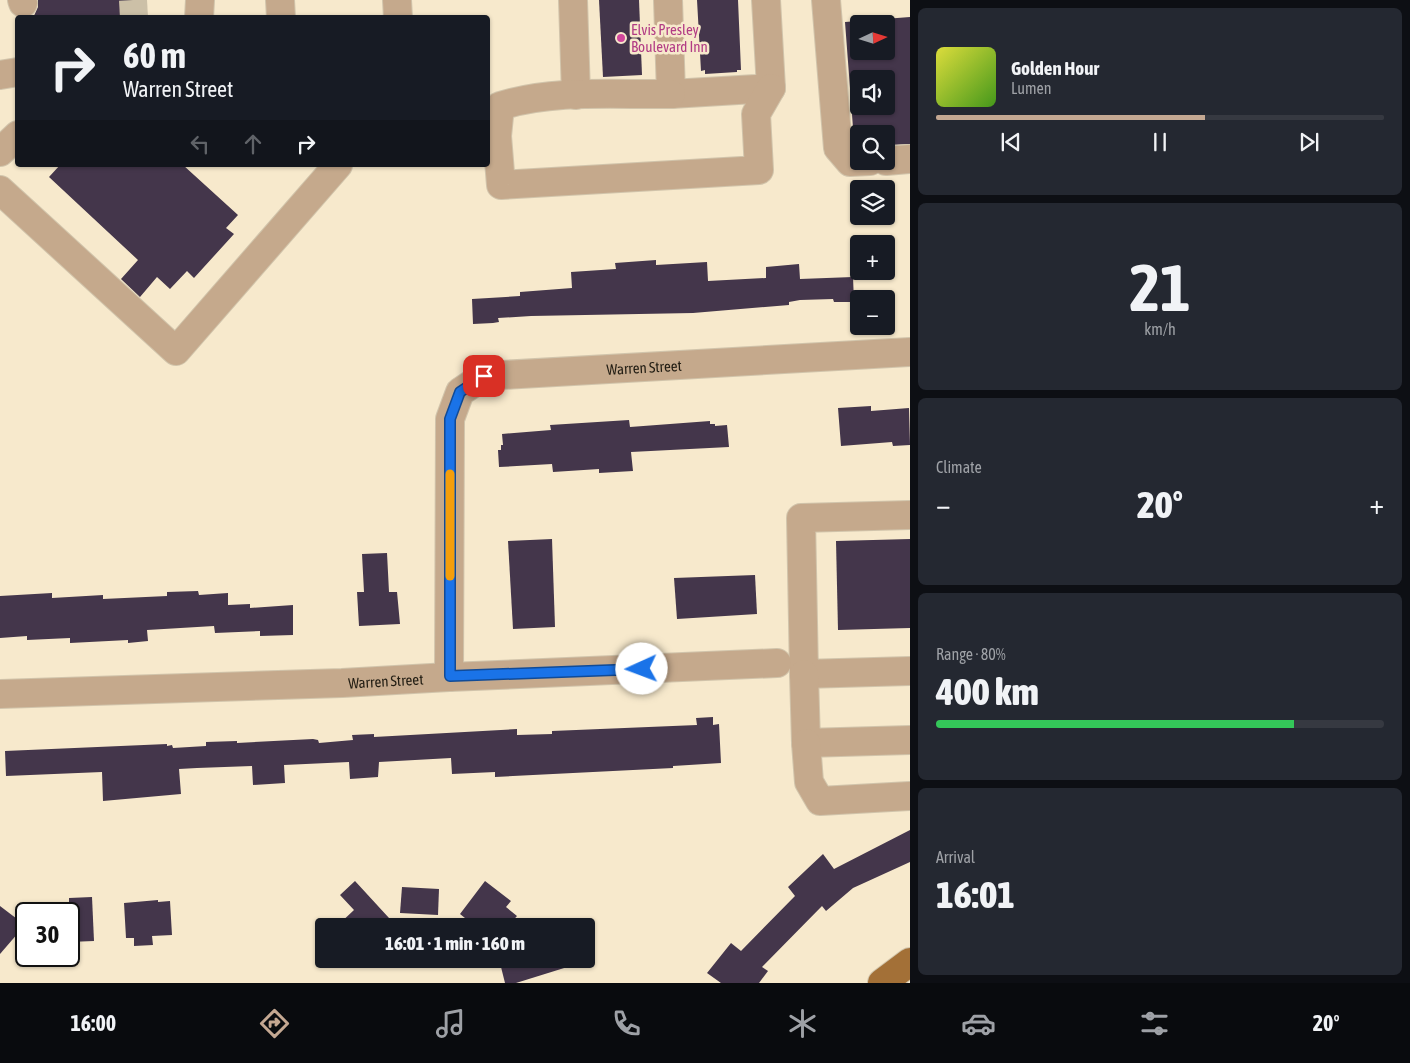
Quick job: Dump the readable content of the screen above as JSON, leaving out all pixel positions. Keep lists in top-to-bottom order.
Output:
{
  "streets": {
    "street": ["Warren Street"]
  },
  "places": ["Elvis Presley Boulevard Inn"],
  "north": "right",
  "page": {
    "map_buttons": ["+", "−"],
    "turn": ["60 m", "Warren Street"],
    "song": ["Golden Hour", "Lumen"],
    "tile": [
      ["21", "km/h"],
      "Climate",
      ["Range · 80%", "400 km"],
      ["Arrival", "16:01"]
    ],
    "heat": ["−", "20°", "+"],
    "limit": "30",
    "trip": "16:01 · 1 min · 160 m",
    "tabs": ["16:00", "20°"]
  }
}
